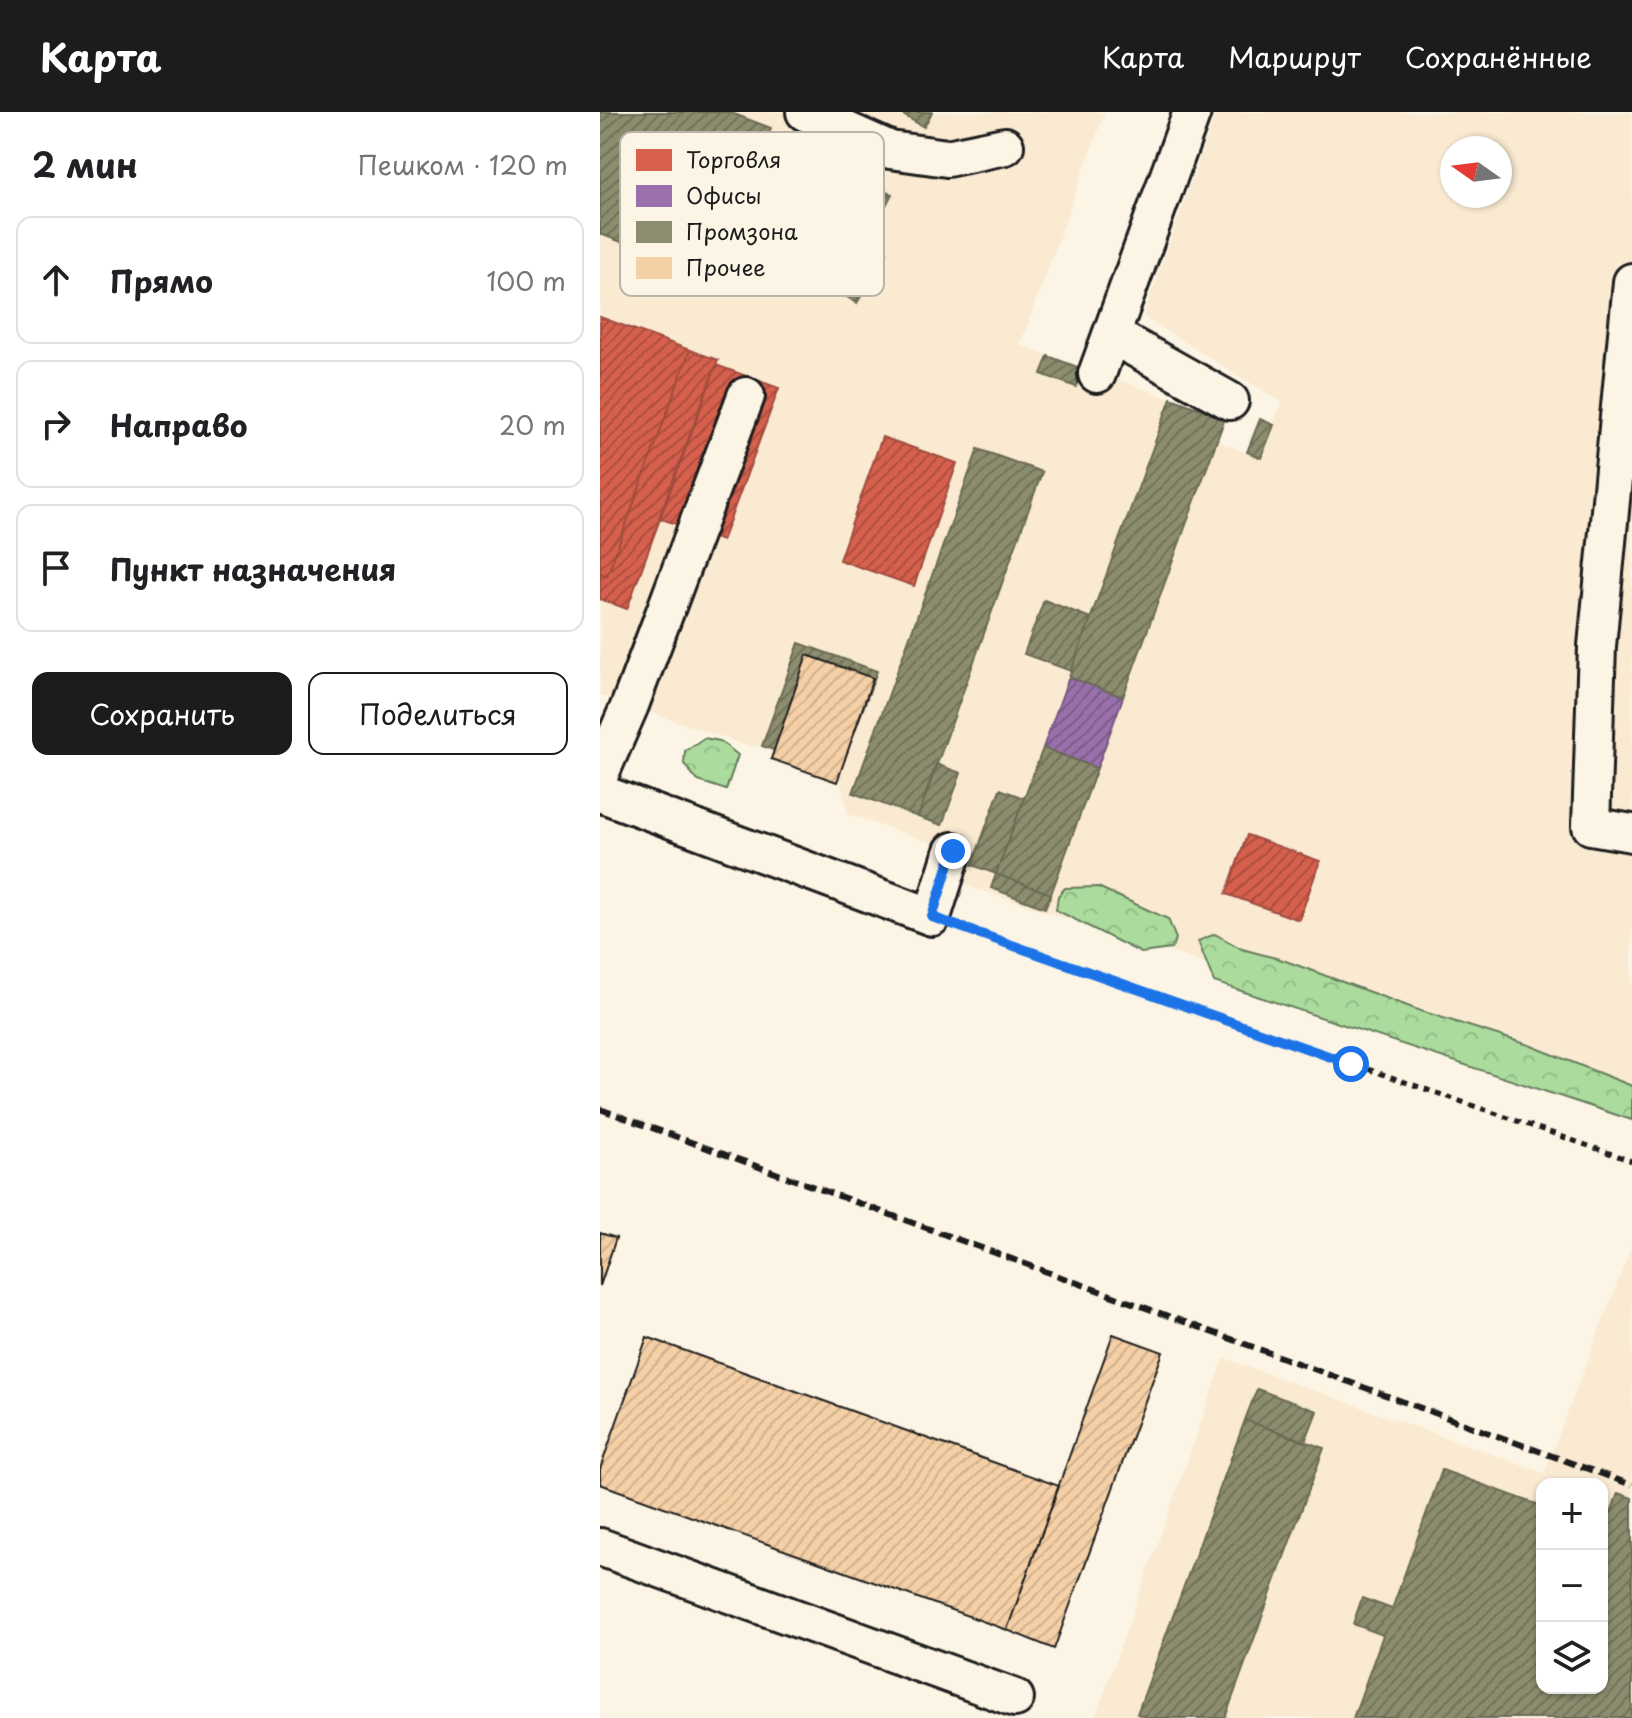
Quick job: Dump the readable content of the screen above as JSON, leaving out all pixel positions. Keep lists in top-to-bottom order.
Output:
{
  "legend": [
    "Торговля",
    "Офисы",
    "Промзона",
    "Прочее"
  ],
  "north": "left",
  "page": {
    "header": "Карта",
    "nav": ["Карта", "Маршрут", "Сохранённые"],
    "heading": ["2 мин", "Пешком · 120 m"],
    "list": [
      ["Прямо", "100 m"],
      ["Направо", "20 m"],
      "Пункт назначения"
    ],
    "buttons": ["Сохранить", "Поделиться"],
    "map_buttons": ["+", "−"]
  }
}
